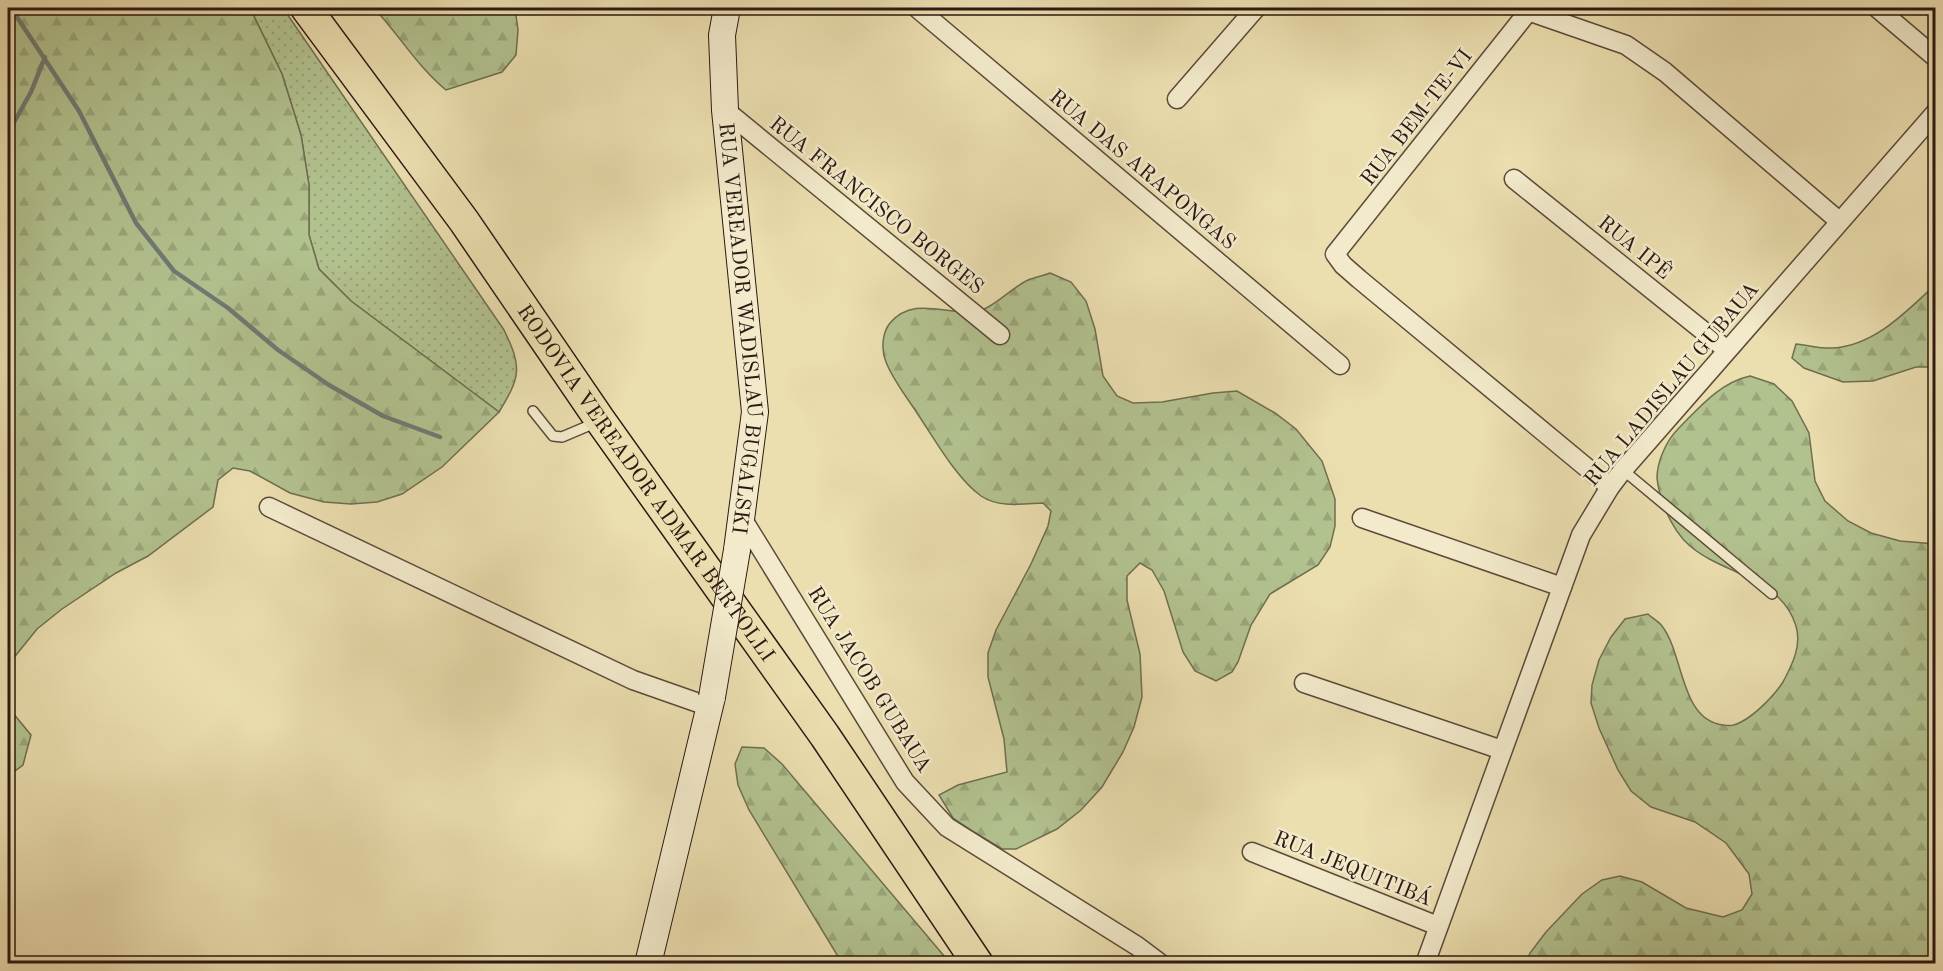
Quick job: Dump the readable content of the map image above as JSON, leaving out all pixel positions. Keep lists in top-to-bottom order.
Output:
{
  "streets": {
    "highway": ["RODOVIA VEREADOR ADMAR BERTOLLI"],
    "main road": ["RUA VEREADOR WADISLAU BUGALSKI"],
    "street": [
      "RUA BEM-TE-VI",
      "RUA DAS ARAPONGAS",
      "RUA FRANCISCO BORGES",
      "RUA IPÊ",
      "RUA LADISLAU GUBAUA",
      "RUA JACOB GUBAUA",
      "RUA JEQUITIBÁ"
    ]
  },
  "crossings": [
    ["RUA BEM-TE-VI", "RUA LADISLAU GUBAUA"],
    ["RUA FRANCISCO BORGES", "RUA VEREADOR WADISLAU BUGALSKI"],
    ["RUA IPÊ", "RUA LADISLAU GUBAUA"],
    ["RUA VEREADOR WADISLAU BUGALSKI", "RUA JACOB GUBAUA"],
    ["RUA LADISLAU GUBAUA", "RUA JEQUITIBÁ"]
  ]
}
